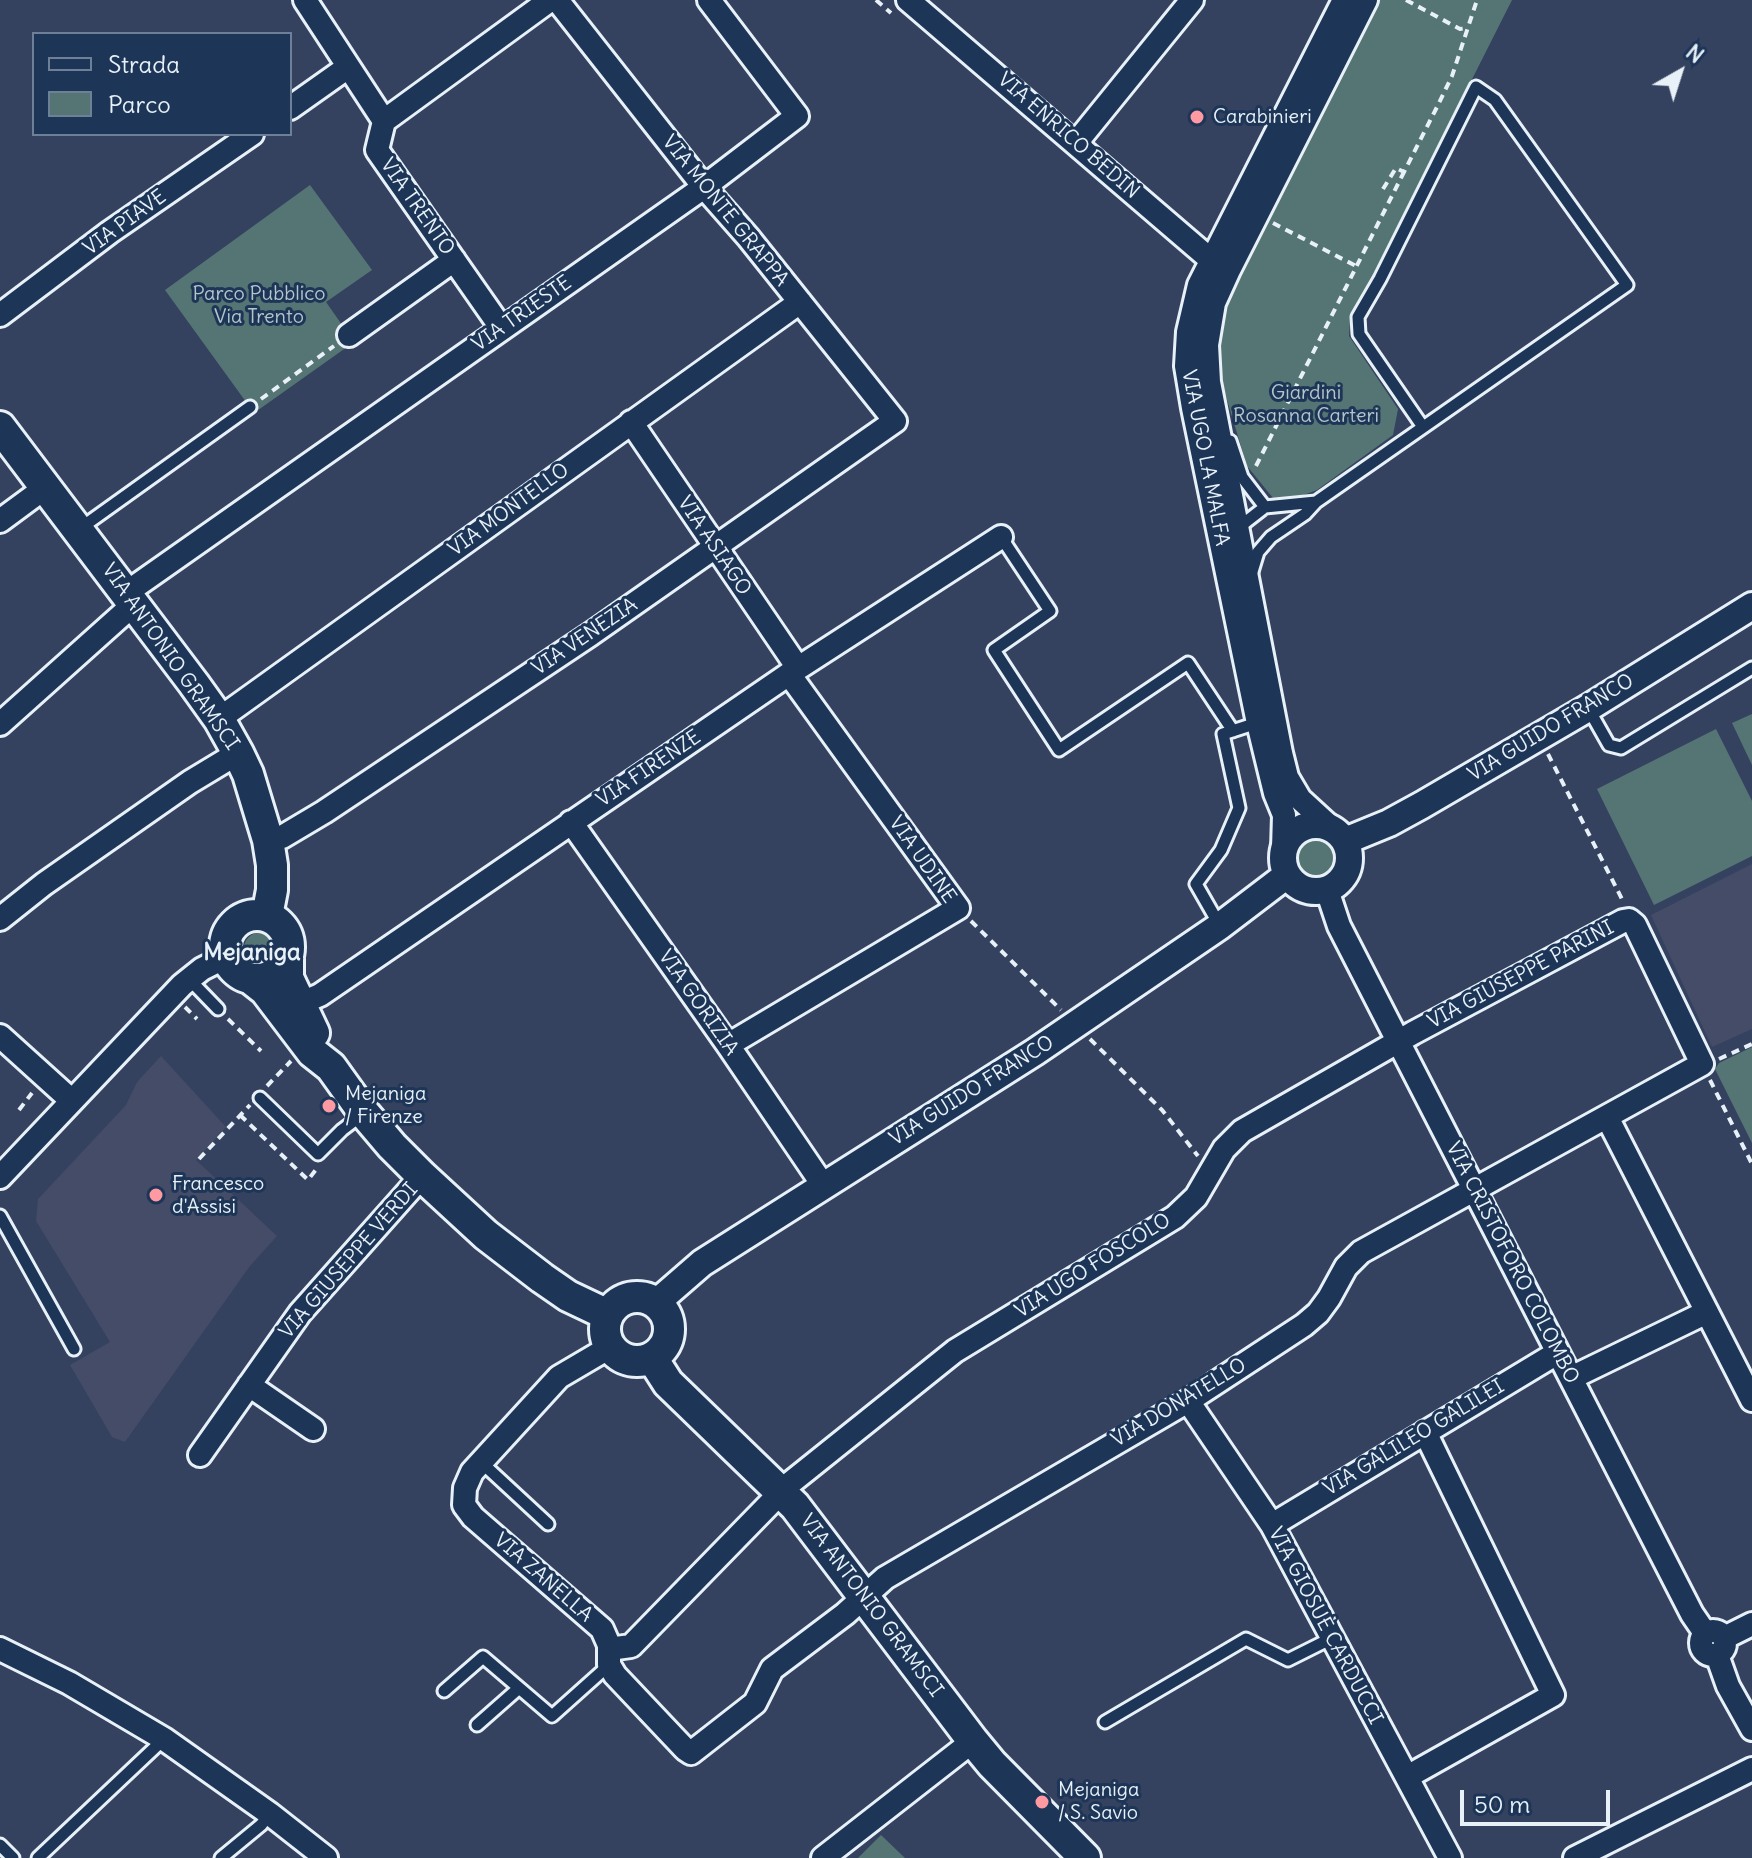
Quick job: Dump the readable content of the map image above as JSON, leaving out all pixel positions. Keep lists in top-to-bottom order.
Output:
{
  "streets": {
    "main road": ["VIA ANTONIO GRAMSCI"],
    "street": [
      "VIA ENRICO BEDIN",
      "VIA TRENTO",
      "VIA MONTE GRAPPA",
      "VIA PIAVE",
      "VIA TRIESTE",
      "VIA UGO LA MALFA",
      "VIA MONTELLO",
      "VIA ASIAGO",
      "VIA VENEZIA",
      "VIA GUIDO FRANCO",
      "VIA FIRENZE",
      "VIA UDINE",
      "VIA GIUSEPPE PARINI",
      "VIA GORIZIA",
      "VIA GIUSEPPE VERDI",
      "VIA CRISTOFORO COLOMBO",
      "VIA UGO FOSCOLO",
      "VIA DONATELLO",
      "VIA GALILEO GALILEI",
      "VIA ZANELLA",
      "VIA GIOSUÈ CARDUCCI"
    ]
  },
  "crossings": [
    ["VIA ENRICO BEDIN", "VIA UGO LA MALFA"],
    ["VIA TRENTO", "VIA TRIESTE"],
    ["VIA MONTE GRAPPA", "VIA TRIESTE"],
    ["VIA MONTE GRAPPA", "VIA MONTELLO"],
    ["VIA MONTE GRAPPA", "VIA VENEZIA"],
    ["VIA TRIESTE", "VIA ANTONIO GRAMSCI"],
    ["VIA UGO LA MALFA", "VIA GUIDO FRANCO"],
    ["VIA UGO LA MALFA", "VIA CRISTOFORO COLOMBO"],
    ["VIA MONTELLO", "VIA ASIAGO"],
    ["VIA MONTELLO", "VIA ANTONIO GRAMSCI"],
    ["VIA ASIAGO", "VIA VENEZIA"],
    ["VIA ASIAGO", "VIA FIRENZE"],
    ["VIA ASIAGO", "VIA UDINE"],
    ["VIA VENEZIA", "VIA ANTONIO GRAMSCI"],
    ["VIA ANTONIO GRAMSCI", "VIA GUIDO FRANCO"],
    ["VIA ANTONIO GRAMSCI", "VIA UGO FOSCOLO"],
    ["VIA ANTONIO GRAMSCI", "VIA DONATELLO"],
    ["VIA ANTONIO GRAMSCI", "VIA ZANELLA"],
    ["VIA GUIDO FRANCO", "VIA GORIZIA"],
    ["VIA GUIDO FRANCO", "VIA CRISTOFORO COLOMBO"],
    ["VIA GUIDO FRANCO", "VIA ZANELLA"],
    ["VIA FIRENZE", "VIA UDINE"],
    ["VIA FIRENZE", "VIA GORIZIA"],
    ["VIA UDINE", "VIA GORIZIA"],
    ["VIA GIUSEPPE PARINI", "VIA CRISTOFORO COLOMBO"],
    ["VIA GIUSEPPE PARINI", "VIA UGO FOSCOLO"],
    ["VIA GIUSEPPE PARINI", "VIA DONATELLO"],
    ["VIA CRISTOFORO COLOMBO", "VIA UGO FOSCOLO"],
    ["VIA CRISTOFORO COLOMBO", "VIA DONATELLO"],
    ["VIA CRISTOFORO COLOMBO", "VIA GALILEO GALILEI"],
    ["VIA UGO FOSCOLO", "VIA ZANELLA"],
    ["VIA DONATELLO", "VIA ZANELLA"],
    ["VIA DONATELLO", "VIA GIOSUÈ CARDUCCI"],
    ["VIA GALILEO GALILEI", "VIA GIOSUÈ CARDUCCI"]
  ],
  "districts": ["Mejaniga"],
  "parks": ["Parco Pubblico Via Trento", "Giardini Rosanna Carteri"],
  "places": [
    "Carabinieri",
    "Mejaniga / Firenze",
    "Francesco d'Assisi",
    "Mejaniga / S. Savio"
  ],
  "legend": ["Strada", "Parco"],
  "scale_bar": "50 m",
  "north": "top right"
}
